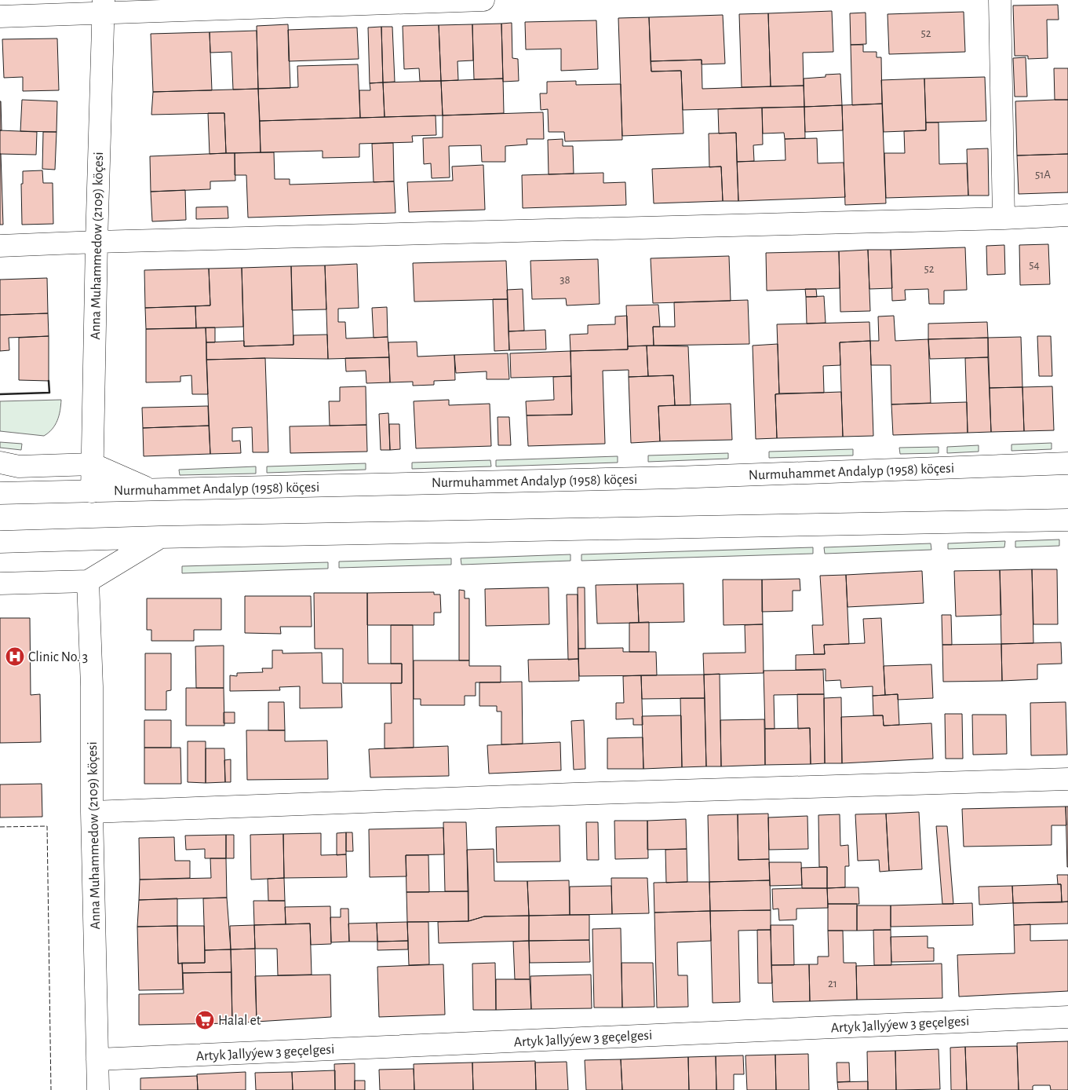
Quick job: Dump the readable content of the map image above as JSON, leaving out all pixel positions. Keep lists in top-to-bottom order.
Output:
{
  "streets": {
    "street": ["Anna Muhammedow (2109) köçesi", "Nurmuhammet Andalyp (1958) köçesi", "Artyk Jallyýew 3 geçelgesi"]
  },
  "crossings": [
    ["Anna Muhammedow (2109) köçesi", "Nurmuhammet Andalyp (1958) köçesi"],
    ["Anna Muhammedow (2109) köçesi", "Artyk Jallyýew 3 geçelgesi"]
  ],
  "places": {
    "hospital": ["Clinic No. 3"],
    "supermarket": ["Halal et"]
  },
  "house_numbers": [
    "52",
    "51A",
    "54",
    "52",
    "38",
    "21"
  ]
}
